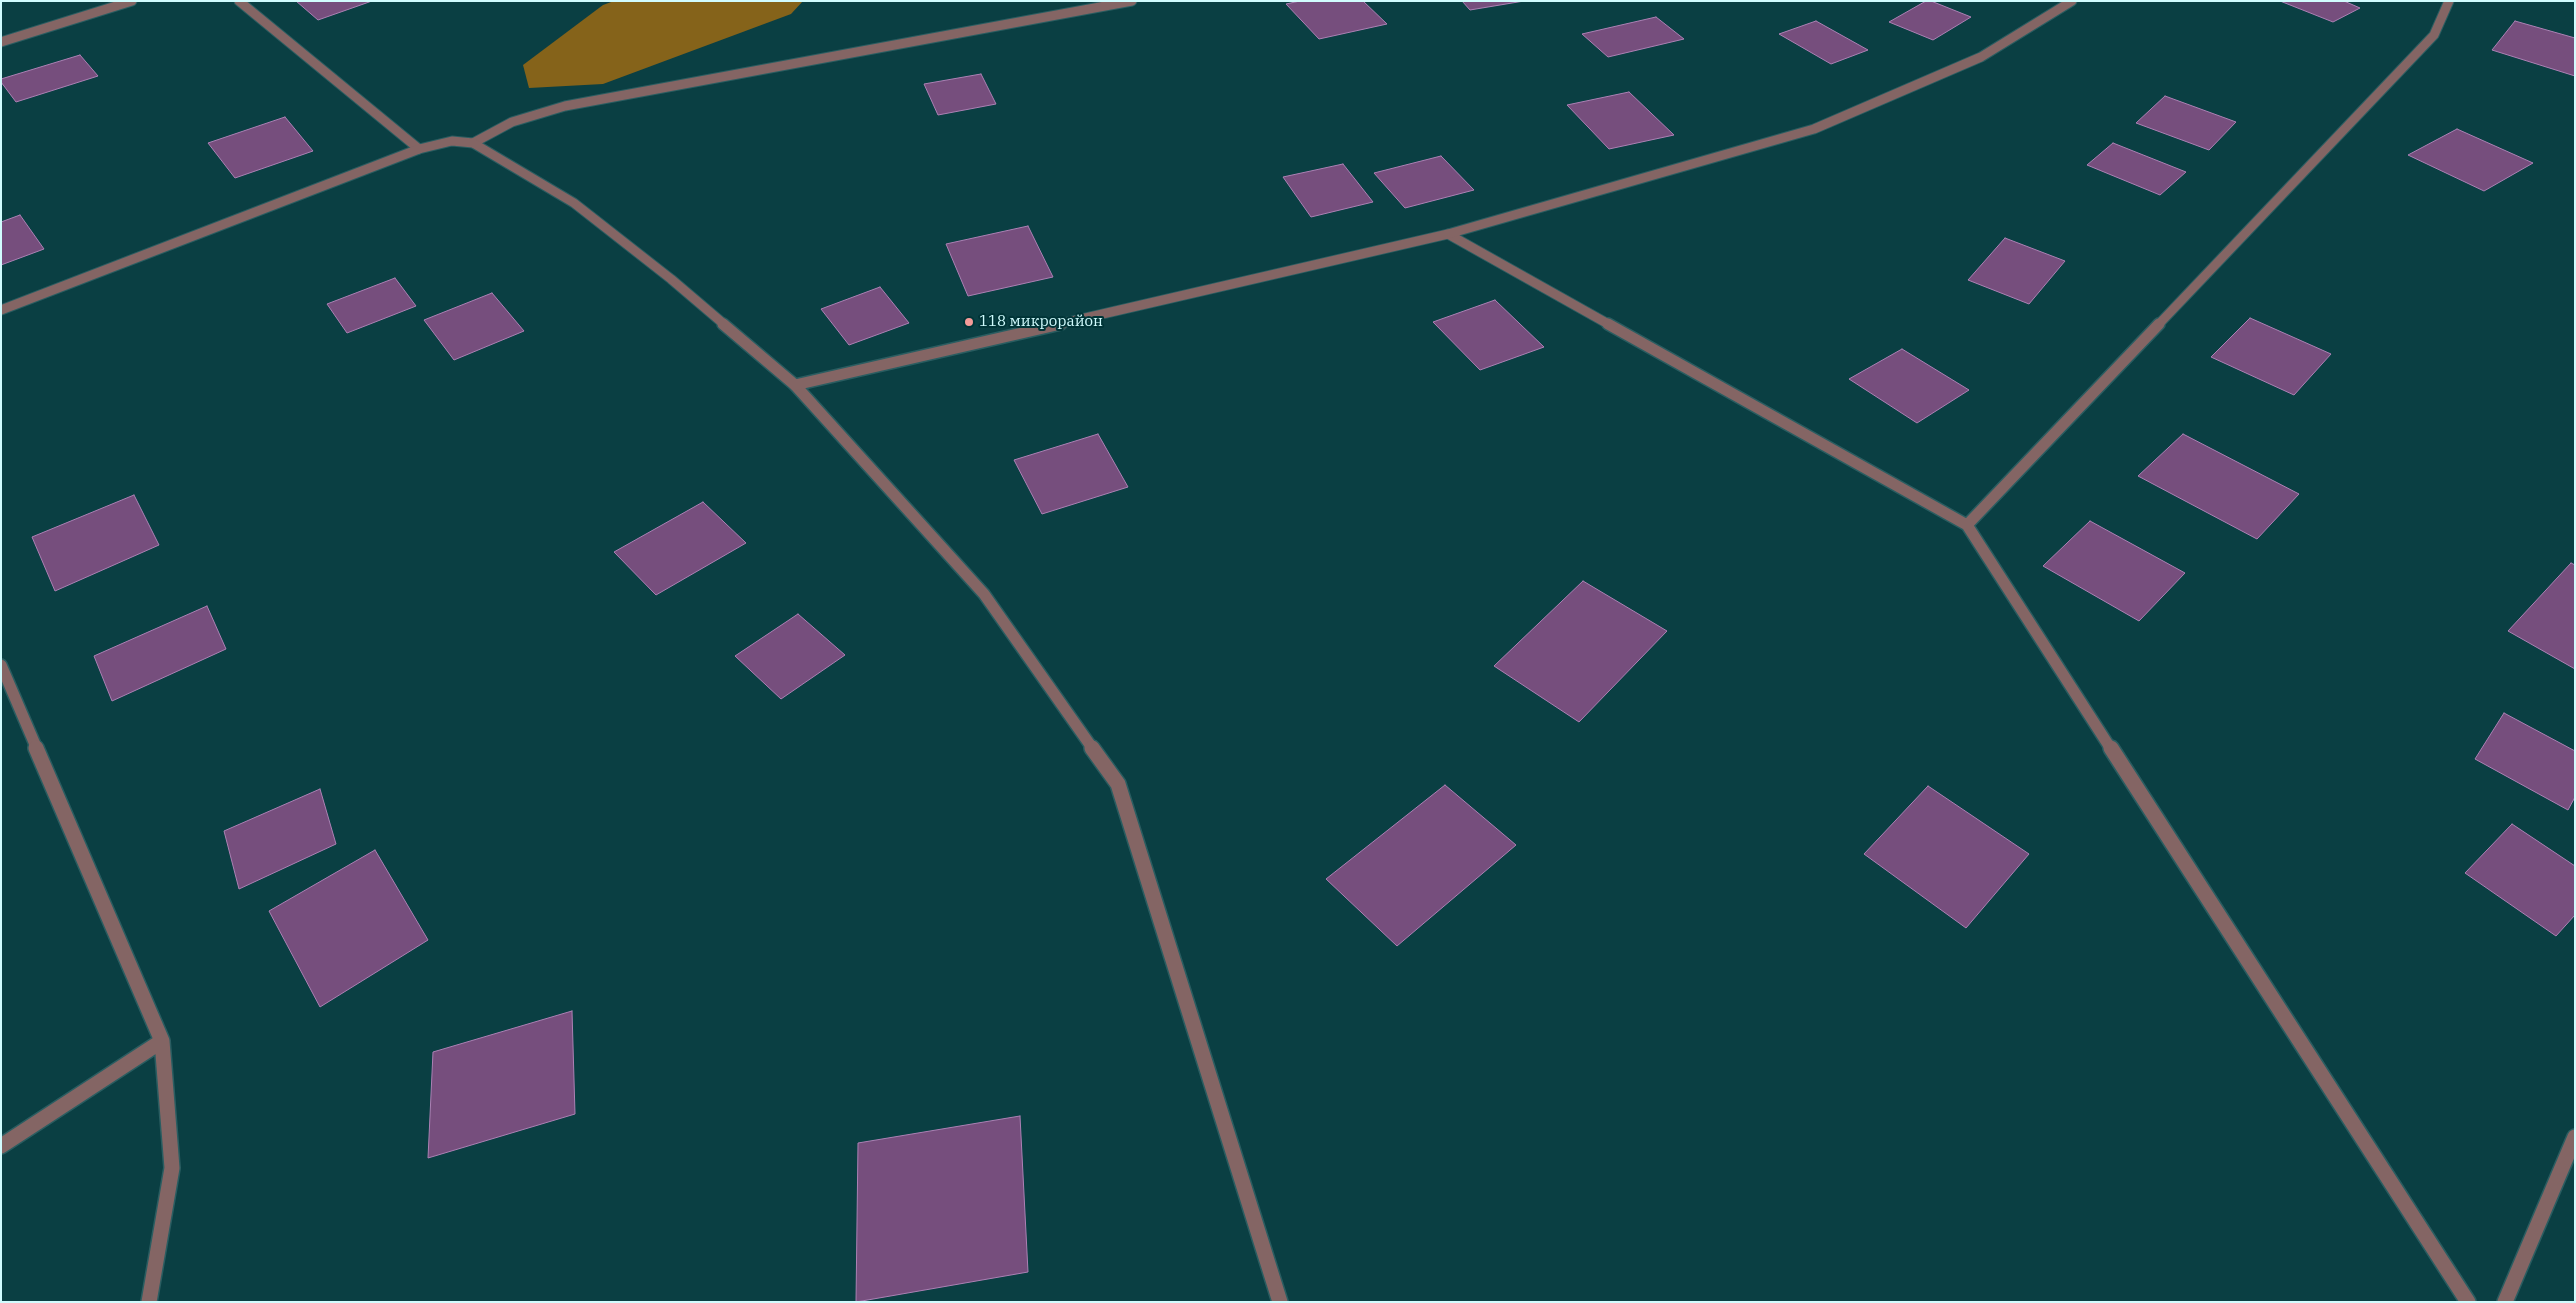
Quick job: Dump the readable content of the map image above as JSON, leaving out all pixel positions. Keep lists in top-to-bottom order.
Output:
{
  "places": ["118 микрорайон"]
}
